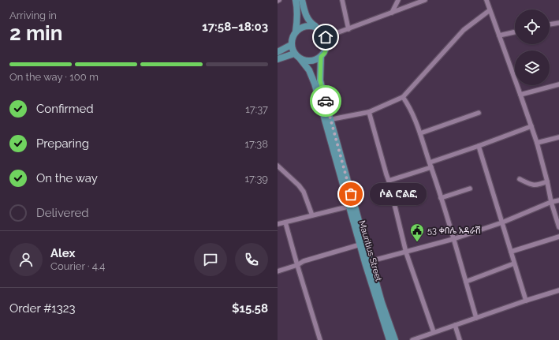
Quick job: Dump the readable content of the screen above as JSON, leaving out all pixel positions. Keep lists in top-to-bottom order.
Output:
{
  "streets": {
    "main road": ["Mauritius Street"]
  },
  "places": {
    "other": ["ሶል ሮልፎ"],
    "public building": ["53 ቀበሌ አዳራሽ"]
  },
  "page": {
    "heading": ["2 min", "Arriving in", "17:58–18:03"],
    "panel": [
      "Alex",
      "Courier · 4.4",
      "Order #1323",
      "$15.58"
    ],
    "bar": "On the way · 100 m",
    "list": [
      ["Confirmed", "17:37"],
      ["Preparing", "17:38"],
      ["On the way", "17:39"],
      "Delivered"
    ],
    "bubble": "ሶል ሮልፎ"
  }
}
